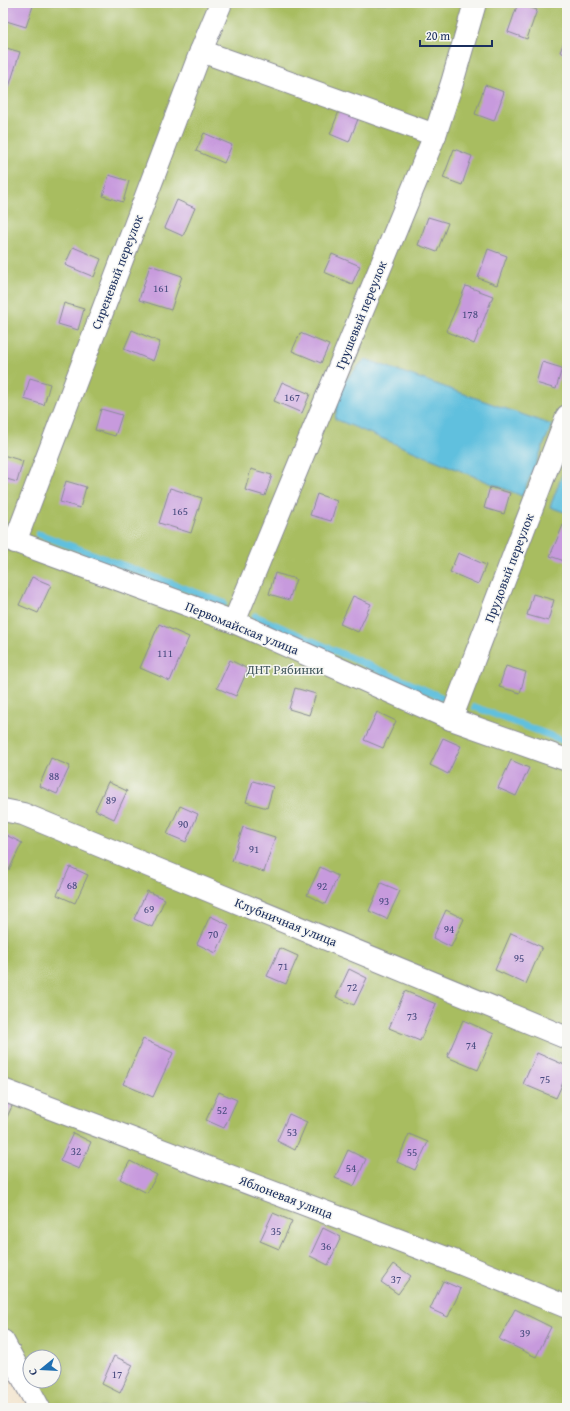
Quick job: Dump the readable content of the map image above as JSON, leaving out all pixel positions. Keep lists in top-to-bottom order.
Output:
{
  "streets": {
    "street": [
      "Сиреневый переулок",
      "Грушевый переулок",
      "Прудовый переулок",
      "Первомайская улица",
      "Клубничная улица",
      "Яблоневая улица"
    ]
  },
  "crossings": [
    ["Сиреневый переулок", "Первомайская улица"],
    ["Грушевый переулок", "Первомайская улица"],
    ["Прудовый переулок", "Первомайская улица"]
  ],
  "parks": ["ДНТ Рябинки"],
  "house_numbers": [
    "161",
    "178",
    "167",
    "165",
    "111",
    "88",
    "89",
    "90",
    "91",
    "68",
    "92",
    "93",
    "69",
    "94",
    "70",
    "95",
    "71",
    "72",
    "73",
    "74",
    "75",
    "52",
    "53",
    "32",
    "55",
    "54",
    "35",
    "36",
    "37",
    "39",
    "17"
  ],
  "scale_bar": "20 m",
  "north": "left"
}
